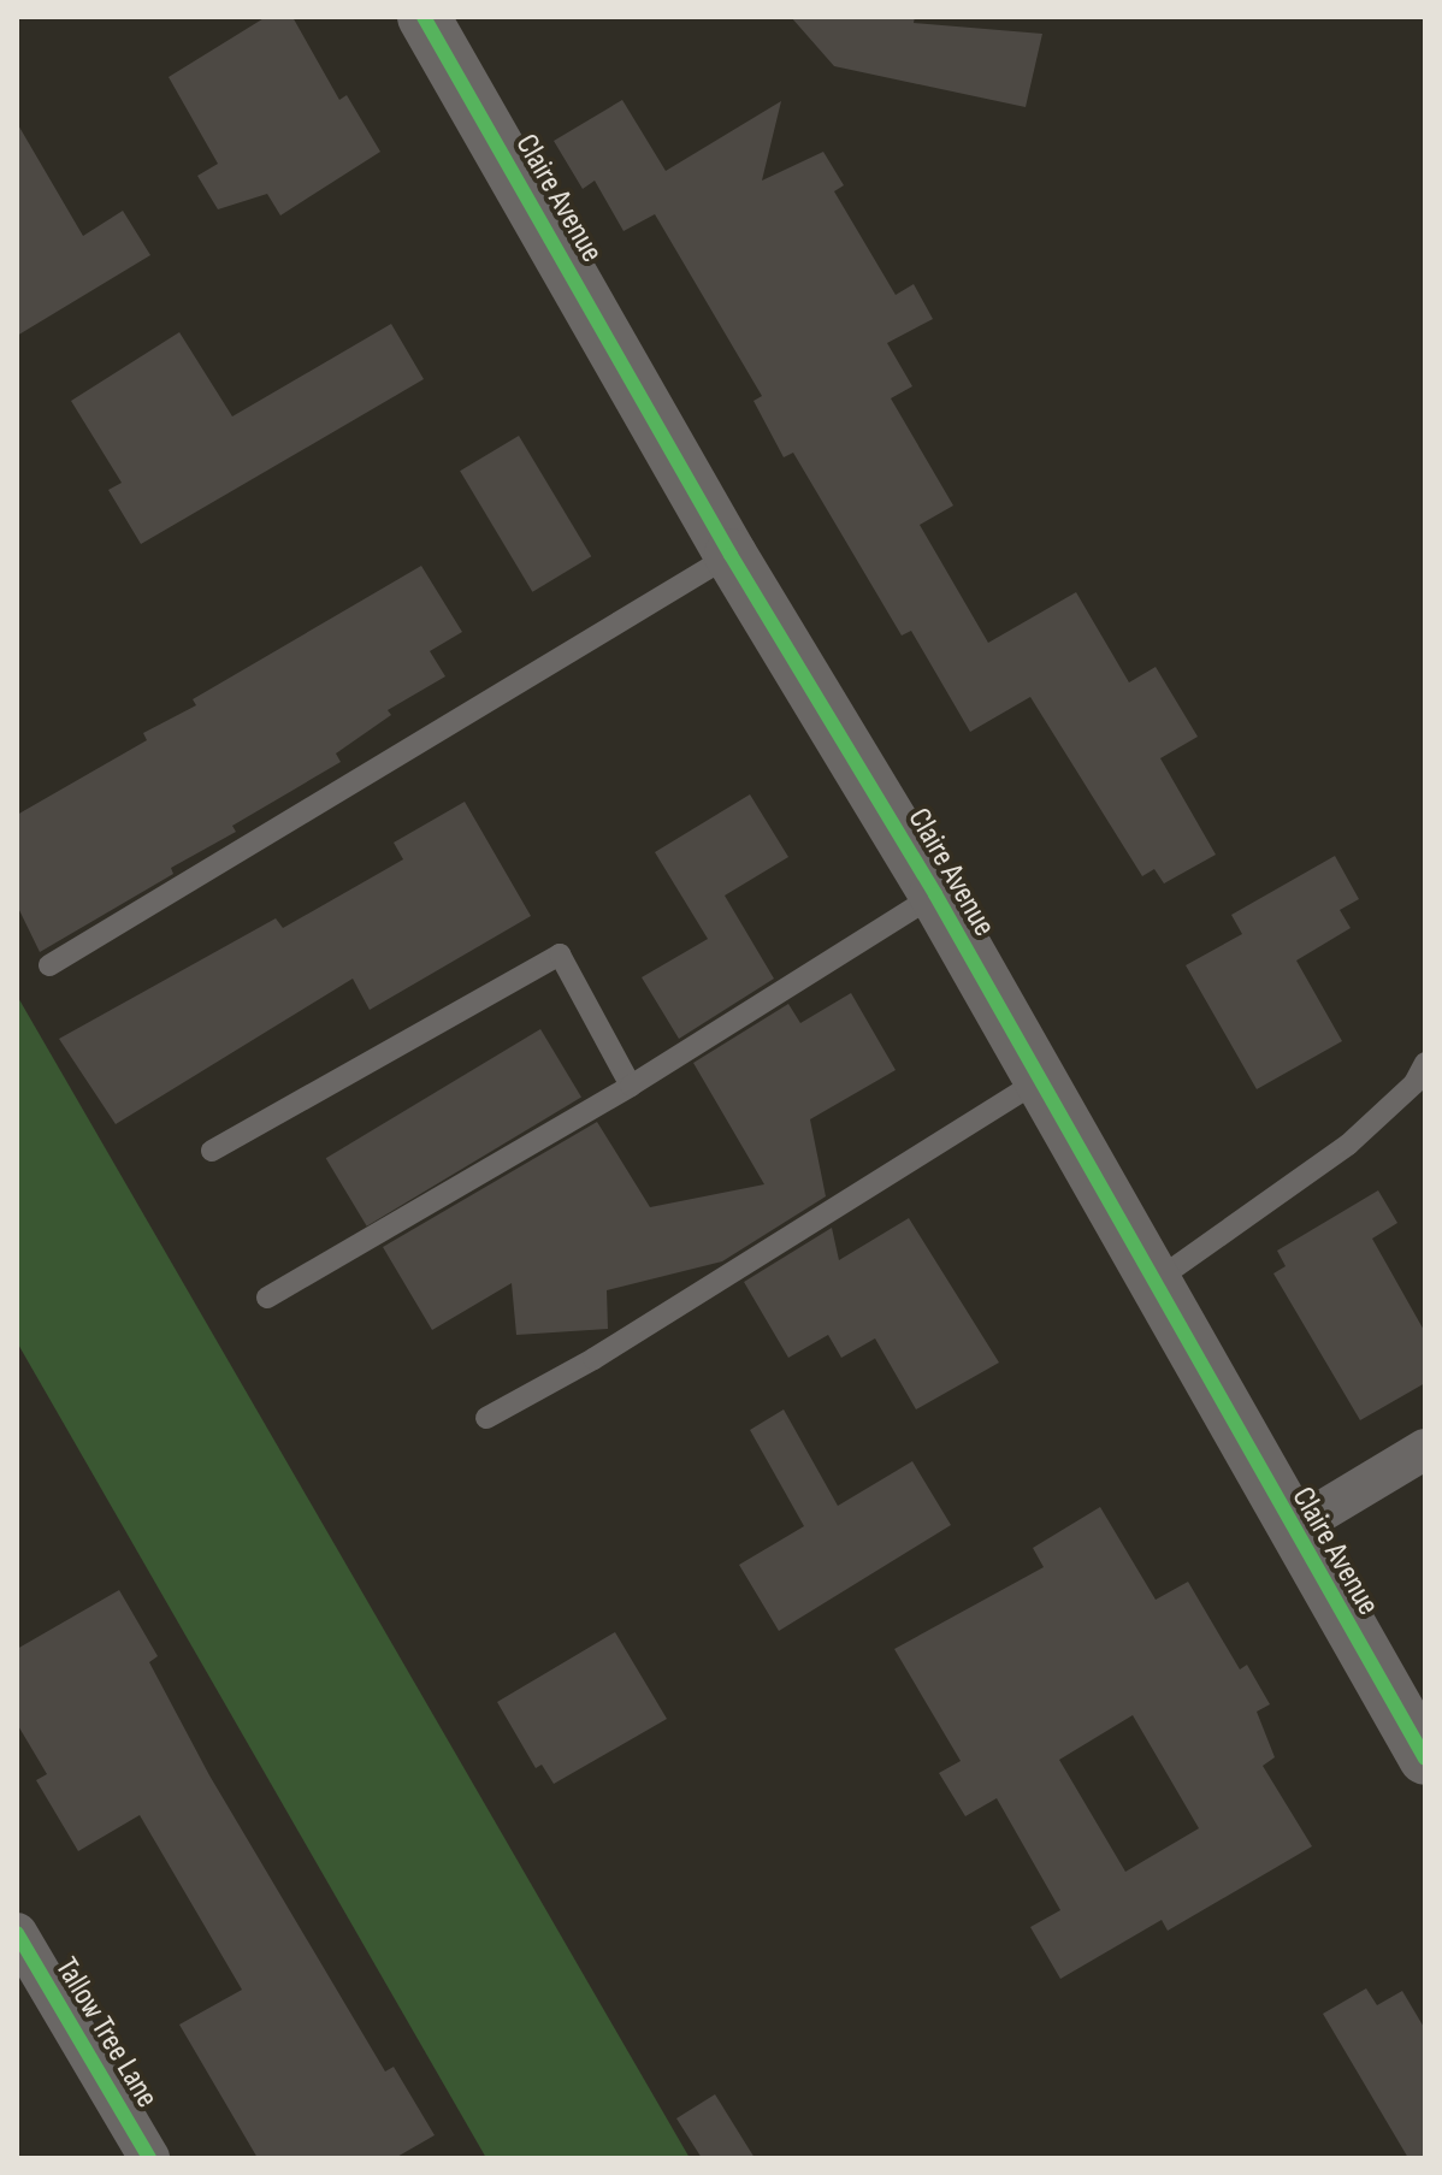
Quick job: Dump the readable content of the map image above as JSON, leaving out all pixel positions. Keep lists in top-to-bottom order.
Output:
{
  "streets": {
    "street": ["Claire Avenue", "Tallow Tree Lane"]
  }
}
